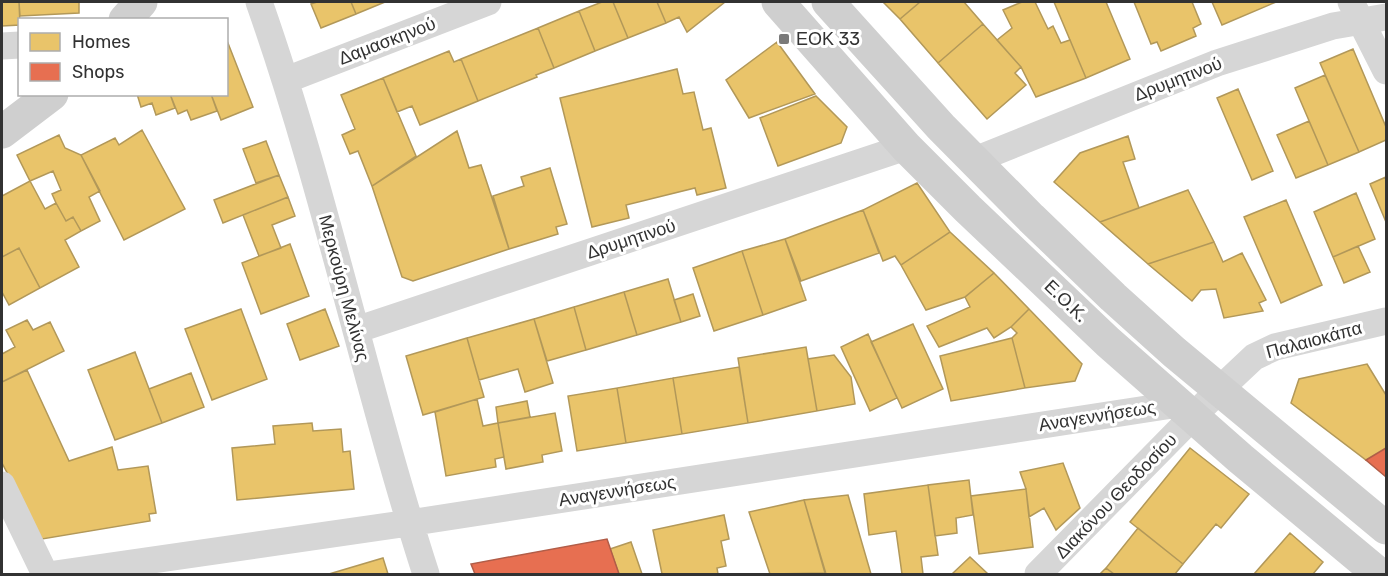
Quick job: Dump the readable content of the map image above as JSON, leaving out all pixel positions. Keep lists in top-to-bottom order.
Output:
{
  "streets": {
    "main road": ["Ε.Ο.Κ."],
    "street": [
      "Δαμασκηνού",
      "Δρυμητινού",
      "Μερκούρη Μελίνας",
      "Παλαιοκάπα",
      "Αναγεννήσεως",
      "Διακόνου Θεοδοσίου"
    ]
  },
  "crossings": [
    ["Δαμασκηνού", "Μερκούρη Μελίνας"],
    ["Δρυμητινού", "Μερκούρη Μελίνας"],
    ["Δρυμητινού", "Ε.Ο.Κ."],
    ["Μερκούρη Μελίνας", "Αναγεννήσεως"],
    ["Ε.Ο.Κ.", "Παλαιοκάπα"],
    ["Ε.Ο.Κ.", "Αναγεννήσεως"],
    ["Ε.Ο.Κ.", "Διακόνου Θεοδοσίου"],
    ["Παλαιοκάπα", "Αναγεννήσεως"],
    ["Παλαιοκάπα", "Διακόνου Θεοδοσίου"],
    ["Αναγεννήσεως", "Διακόνου Θεοδοσίου"]
  ],
  "places": {
    "transit": ["ΕΟΚ 33"]
  },
  "legend": ["Homes", "Shops"]
}
